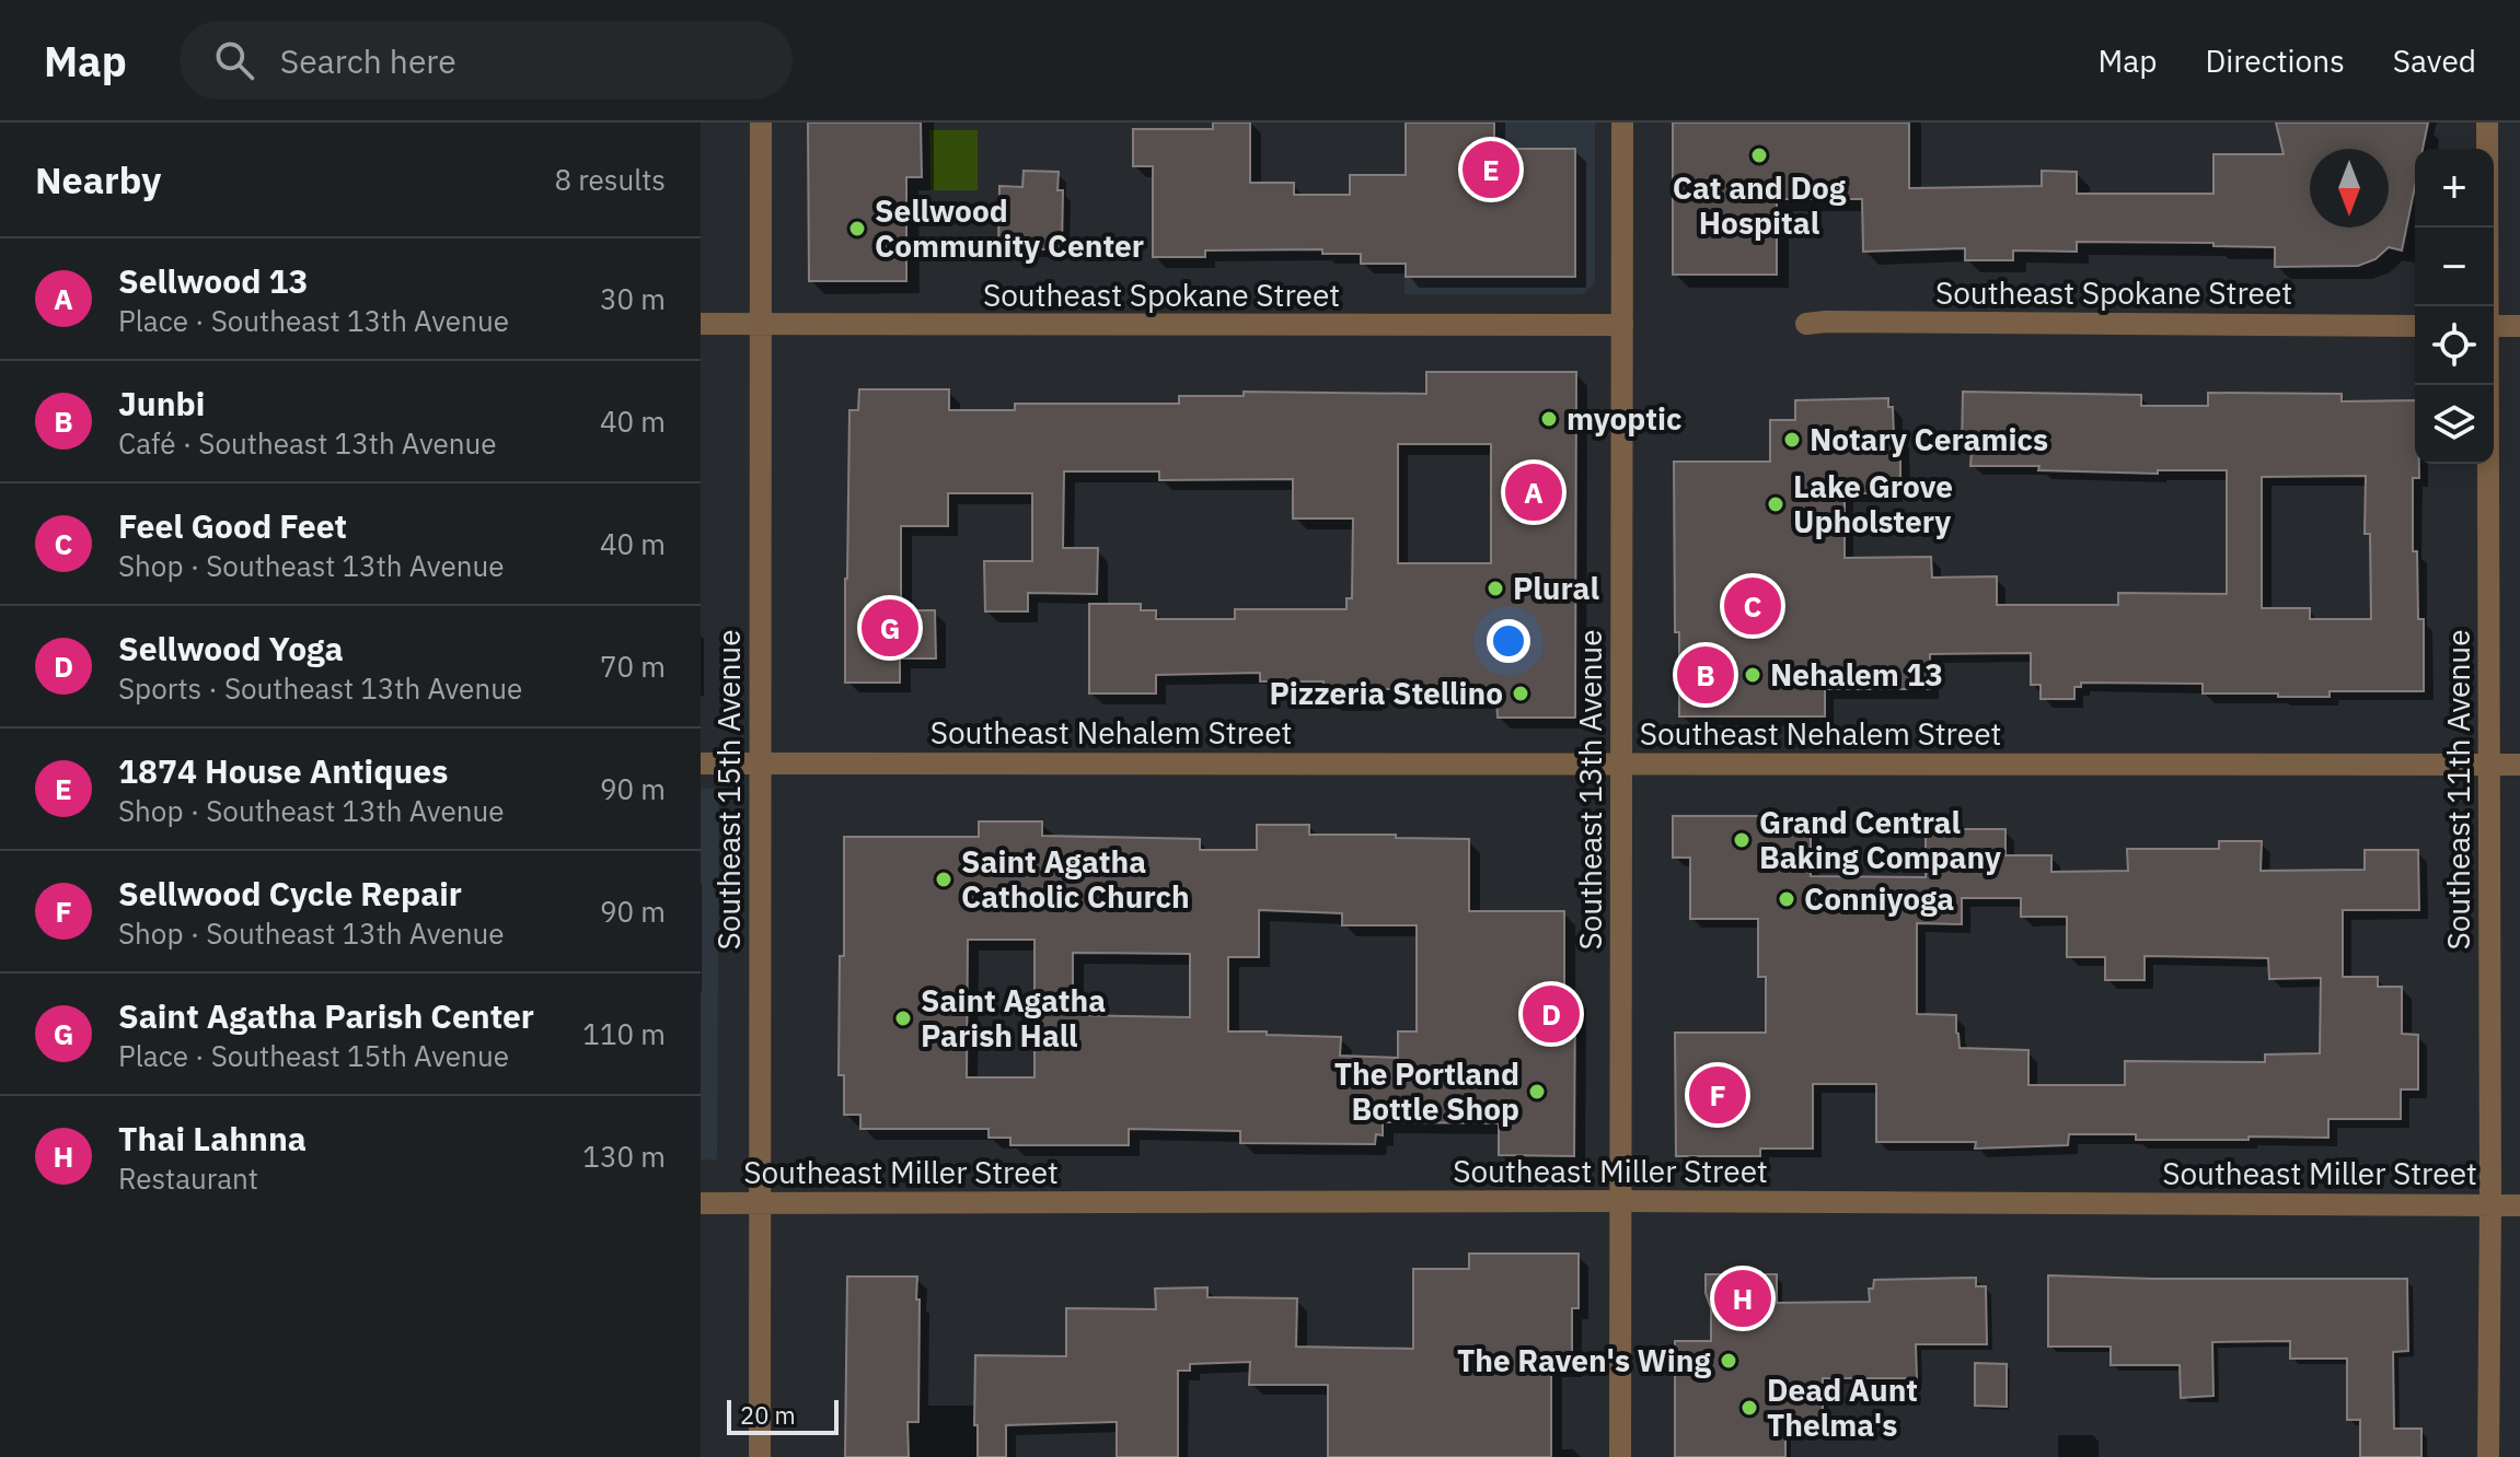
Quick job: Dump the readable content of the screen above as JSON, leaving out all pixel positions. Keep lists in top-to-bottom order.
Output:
{
  "streets": {
    "street": [
      "Southeast Spokane Street",
      "Southeast Nehalem Street",
      "Southeast 15th Avenue",
      "Southeast 13th Avenue",
      "Southeast 11th Avenue",
      "Southeast Miller Street"
    ]
  },
  "crossings": [
    ["Southeast Spokane Street", "Southeast 15th Avenue"],
    ["Southeast Spokane Street", "Southeast 13th Avenue"],
    ["Southeast Nehalem Street", "Southeast 15th Avenue"],
    ["Southeast Nehalem Street", "Southeast 13th Avenue"],
    ["Southeast Nehalem Street", "Southeast 11th Avenue"],
    ["Southeast 15th Avenue", "Southeast Miller Street"],
    ["Southeast 13th Avenue", "Southeast Miller Street"],
    ["Southeast 11th Avenue", "Southeast Miller Street"]
  ],
  "places": [
    "Cat and Dog Hospital",
    "Sellwood Community Center",
    "myoptic",
    "Notary Ceramics",
    "Lake Grove Upholstery",
    "Plural",
    "Nehalem 13",
    "Pizzeria Stellino",
    "Grand Central Baking Company",
    "Saint Agatha Catholic Church",
    "Conniyoga",
    "Saint Agatha Parish Hall",
    "The Portland Bottle Shop",
    "The Raven's Wing",
    "Dead Aunt Thelma's"
  ],
  "scale_bar": "20 m",
  "north": "bottom",
  "page": {
    "header": "Map",
    "search": "Search here",
    "nav": ["Map", "Directions", "Saved"],
    "heading": ["Nearby", "8 results"],
    "pins": [
      "E",
      "A",
      "C",
      "G",
      "B",
      "D",
      "F",
      "H"
    ],
    "map_buttons": ["+", "−"],
    "list": [
      {
        "mark": "A",
        "name": "Sellwood 13",
        "note": "Place · Southeast 13th Avenue",
        "value": "30 m"
      },
      {
        "mark": "B",
        "name": "Junbi",
        "note": "Café · Southeast 13th Avenue",
        "value": "40 m"
      },
      {
        "mark": "C",
        "name": "Feel Good Feet",
        "note": "Shop · Southeast 13th Avenue",
        "value": "40 m"
      },
      {
        "mark": "D",
        "name": "Sellwood Yoga",
        "note": "Sports · Southeast 13th Avenue",
        "value": "70 m"
      },
      {
        "mark": "E",
        "name": "1874 House Antiques",
        "note": "Shop · Southeast 13th Avenue",
        "value": "90 m"
      },
      {
        "mark": "F",
        "name": "Sellwood Cycle Repair",
        "note": "Shop · Southeast 13th Avenue",
        "value": "90 m"
      },
      {
        "mark": "G",
        "name": "Saint Agatha Parish Center",
        "note": "Place · Southeast 15th Avenue",
        "value": "110 m"
      },
      {
        "mark": "H",
        "name": "Thai Lahnna",
        "note": "Restaurant",
        "value": "130 m"
      }
    ],
    "scale": "20 m"
  }
}
